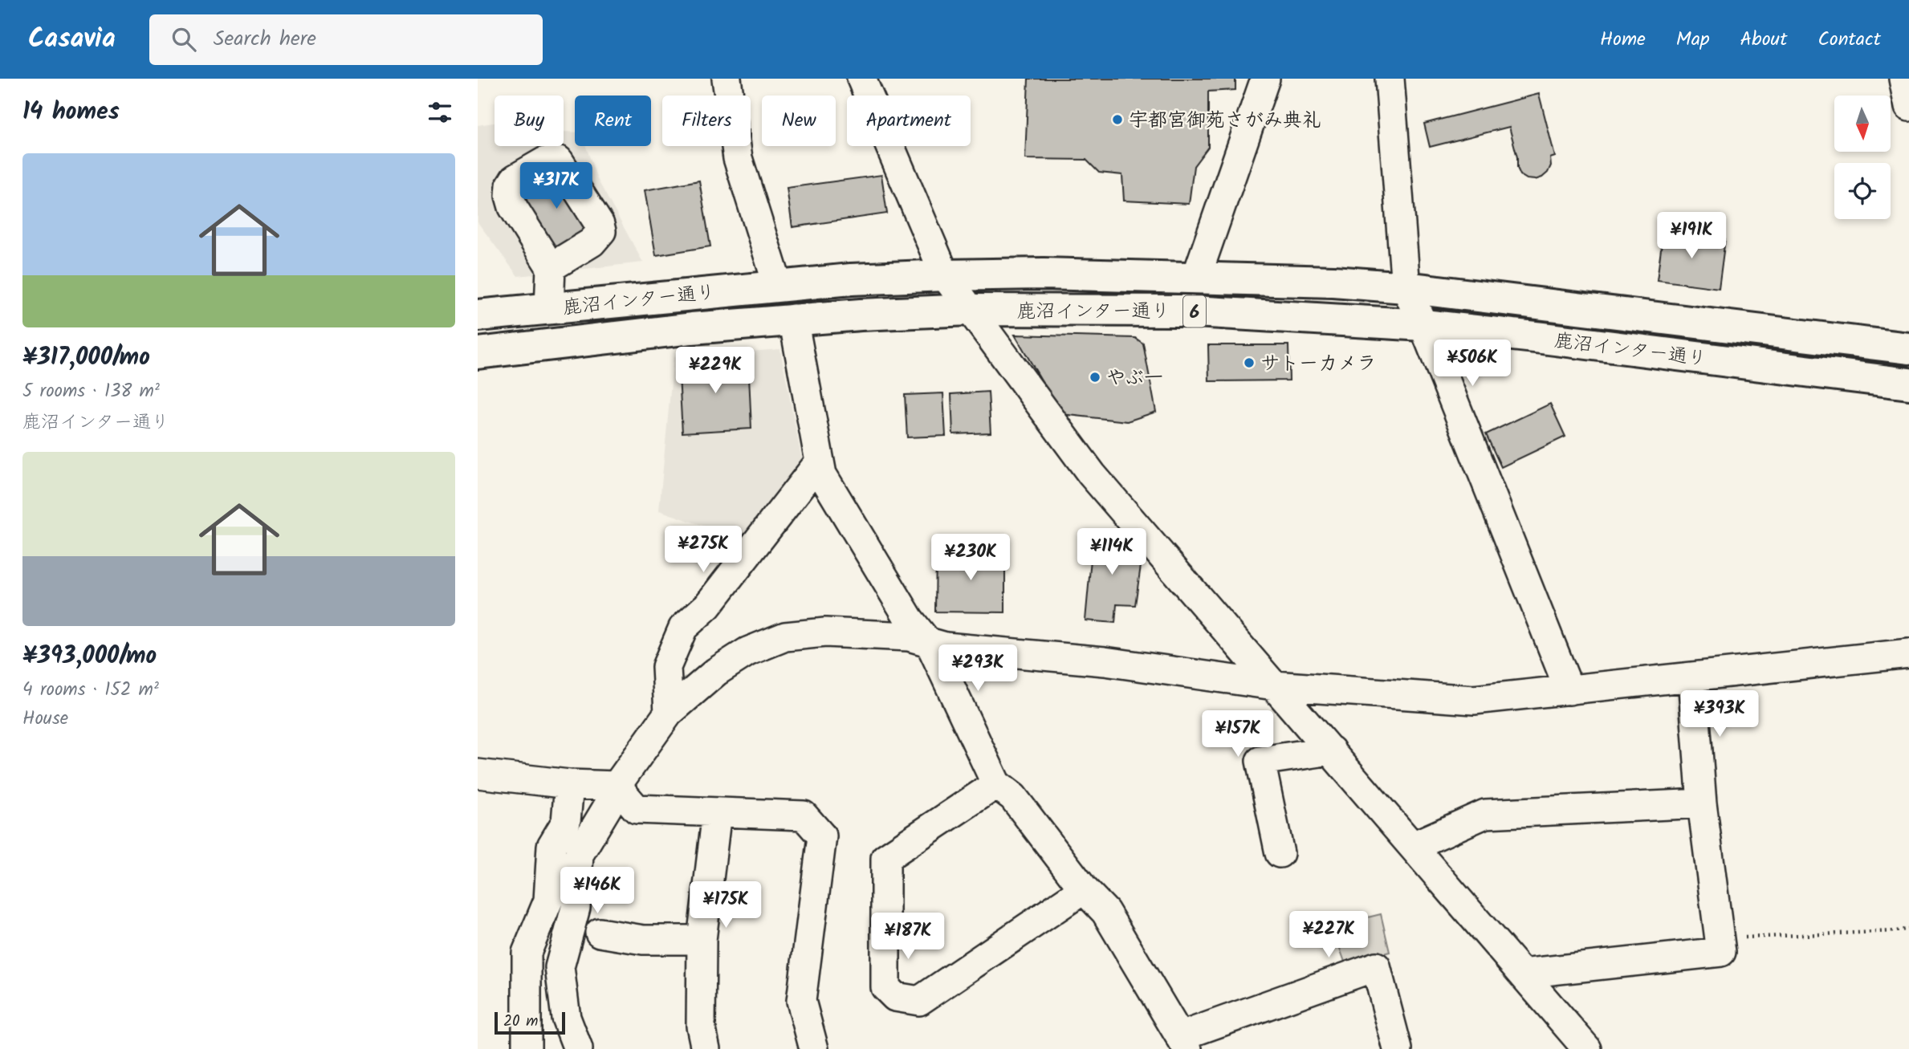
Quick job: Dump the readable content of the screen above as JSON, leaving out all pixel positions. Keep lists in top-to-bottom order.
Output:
{
  "streets": {
    "main road": ["鹿沼インター通り", "6"]
  },
  "places": ["宇都宮御苑さがみ典礼", "サトーカメラ", "やぶ一"],
  "scale_bar": "20 m",
  "north": "bottom",
  "page": {
    "header": "Casavia",
    "search": "Search here",
    "nav": [
      "Home",
      "Map",
      "About",
      "Contact"
    ],
    "heading": "14 homes",
    "chip": [
      "Buy",
      "Rent",
      "Filters",
      "New",
      "Apartment"
    ],
    "list": [
      {
        "name": "¥317,000/mo",
        "note": "5 rooms · 138 m² · 鹿沼インター通り"
      },
      {
        "name": "¥393,000/mo",
        "note": "4 rooms · 152 m² · House"
      }
    ],
    "price": [
      "¥317K",
      "¥191K",
      "¥506K",
      "¥229K",
      "¥275K",
      "¥114K",
      "¥230K",
      "¥293K",
      "¥393K",
      "¥157K",
      "¥146K",
      "¥175K",
      "¥227K",
      "¥187K"
    ],
    "scale": "20 m"
  }
}
